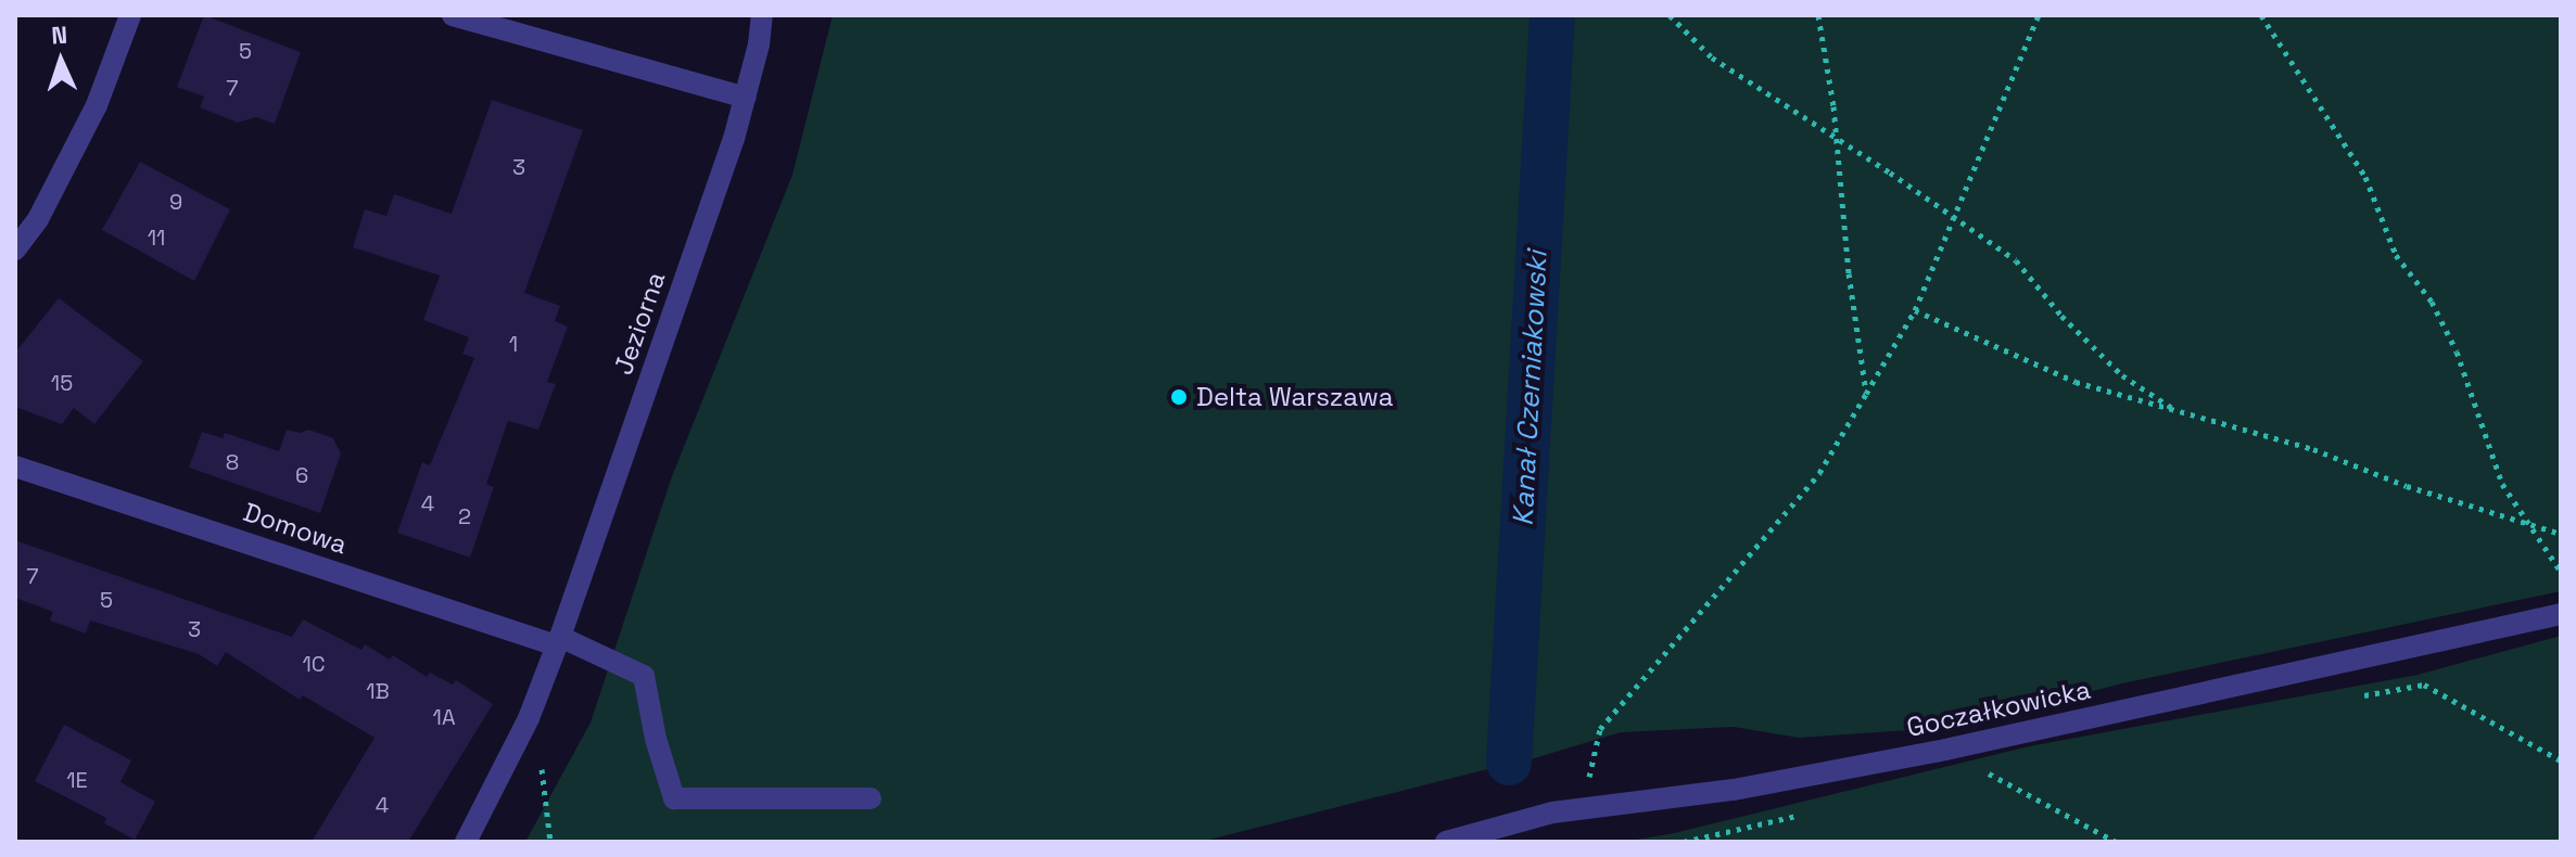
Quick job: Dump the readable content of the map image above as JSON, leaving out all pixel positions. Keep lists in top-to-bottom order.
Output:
{
  "streets": {
    "street": ["Jeziorna", "Domowa", "Goczałkowicka"]
  },
  "crossings": [
    ["Jeziorna", "Domowa"]
  ],
  "water": ["Kanał Czerniakowski"],
  "places": ["Delta Warszawa"],
  "house_numbers": [
    "5",
    "7",
    "3",
    "9",
    "11",
    "1",
    "15",
    "8",
    "6",
    "4",
    "2",
    "7",
    "5",
    "3",
    "1C",
    "1B",
    "1A",
    "1E",
    "4"
  ],
  "north": "top"
}
